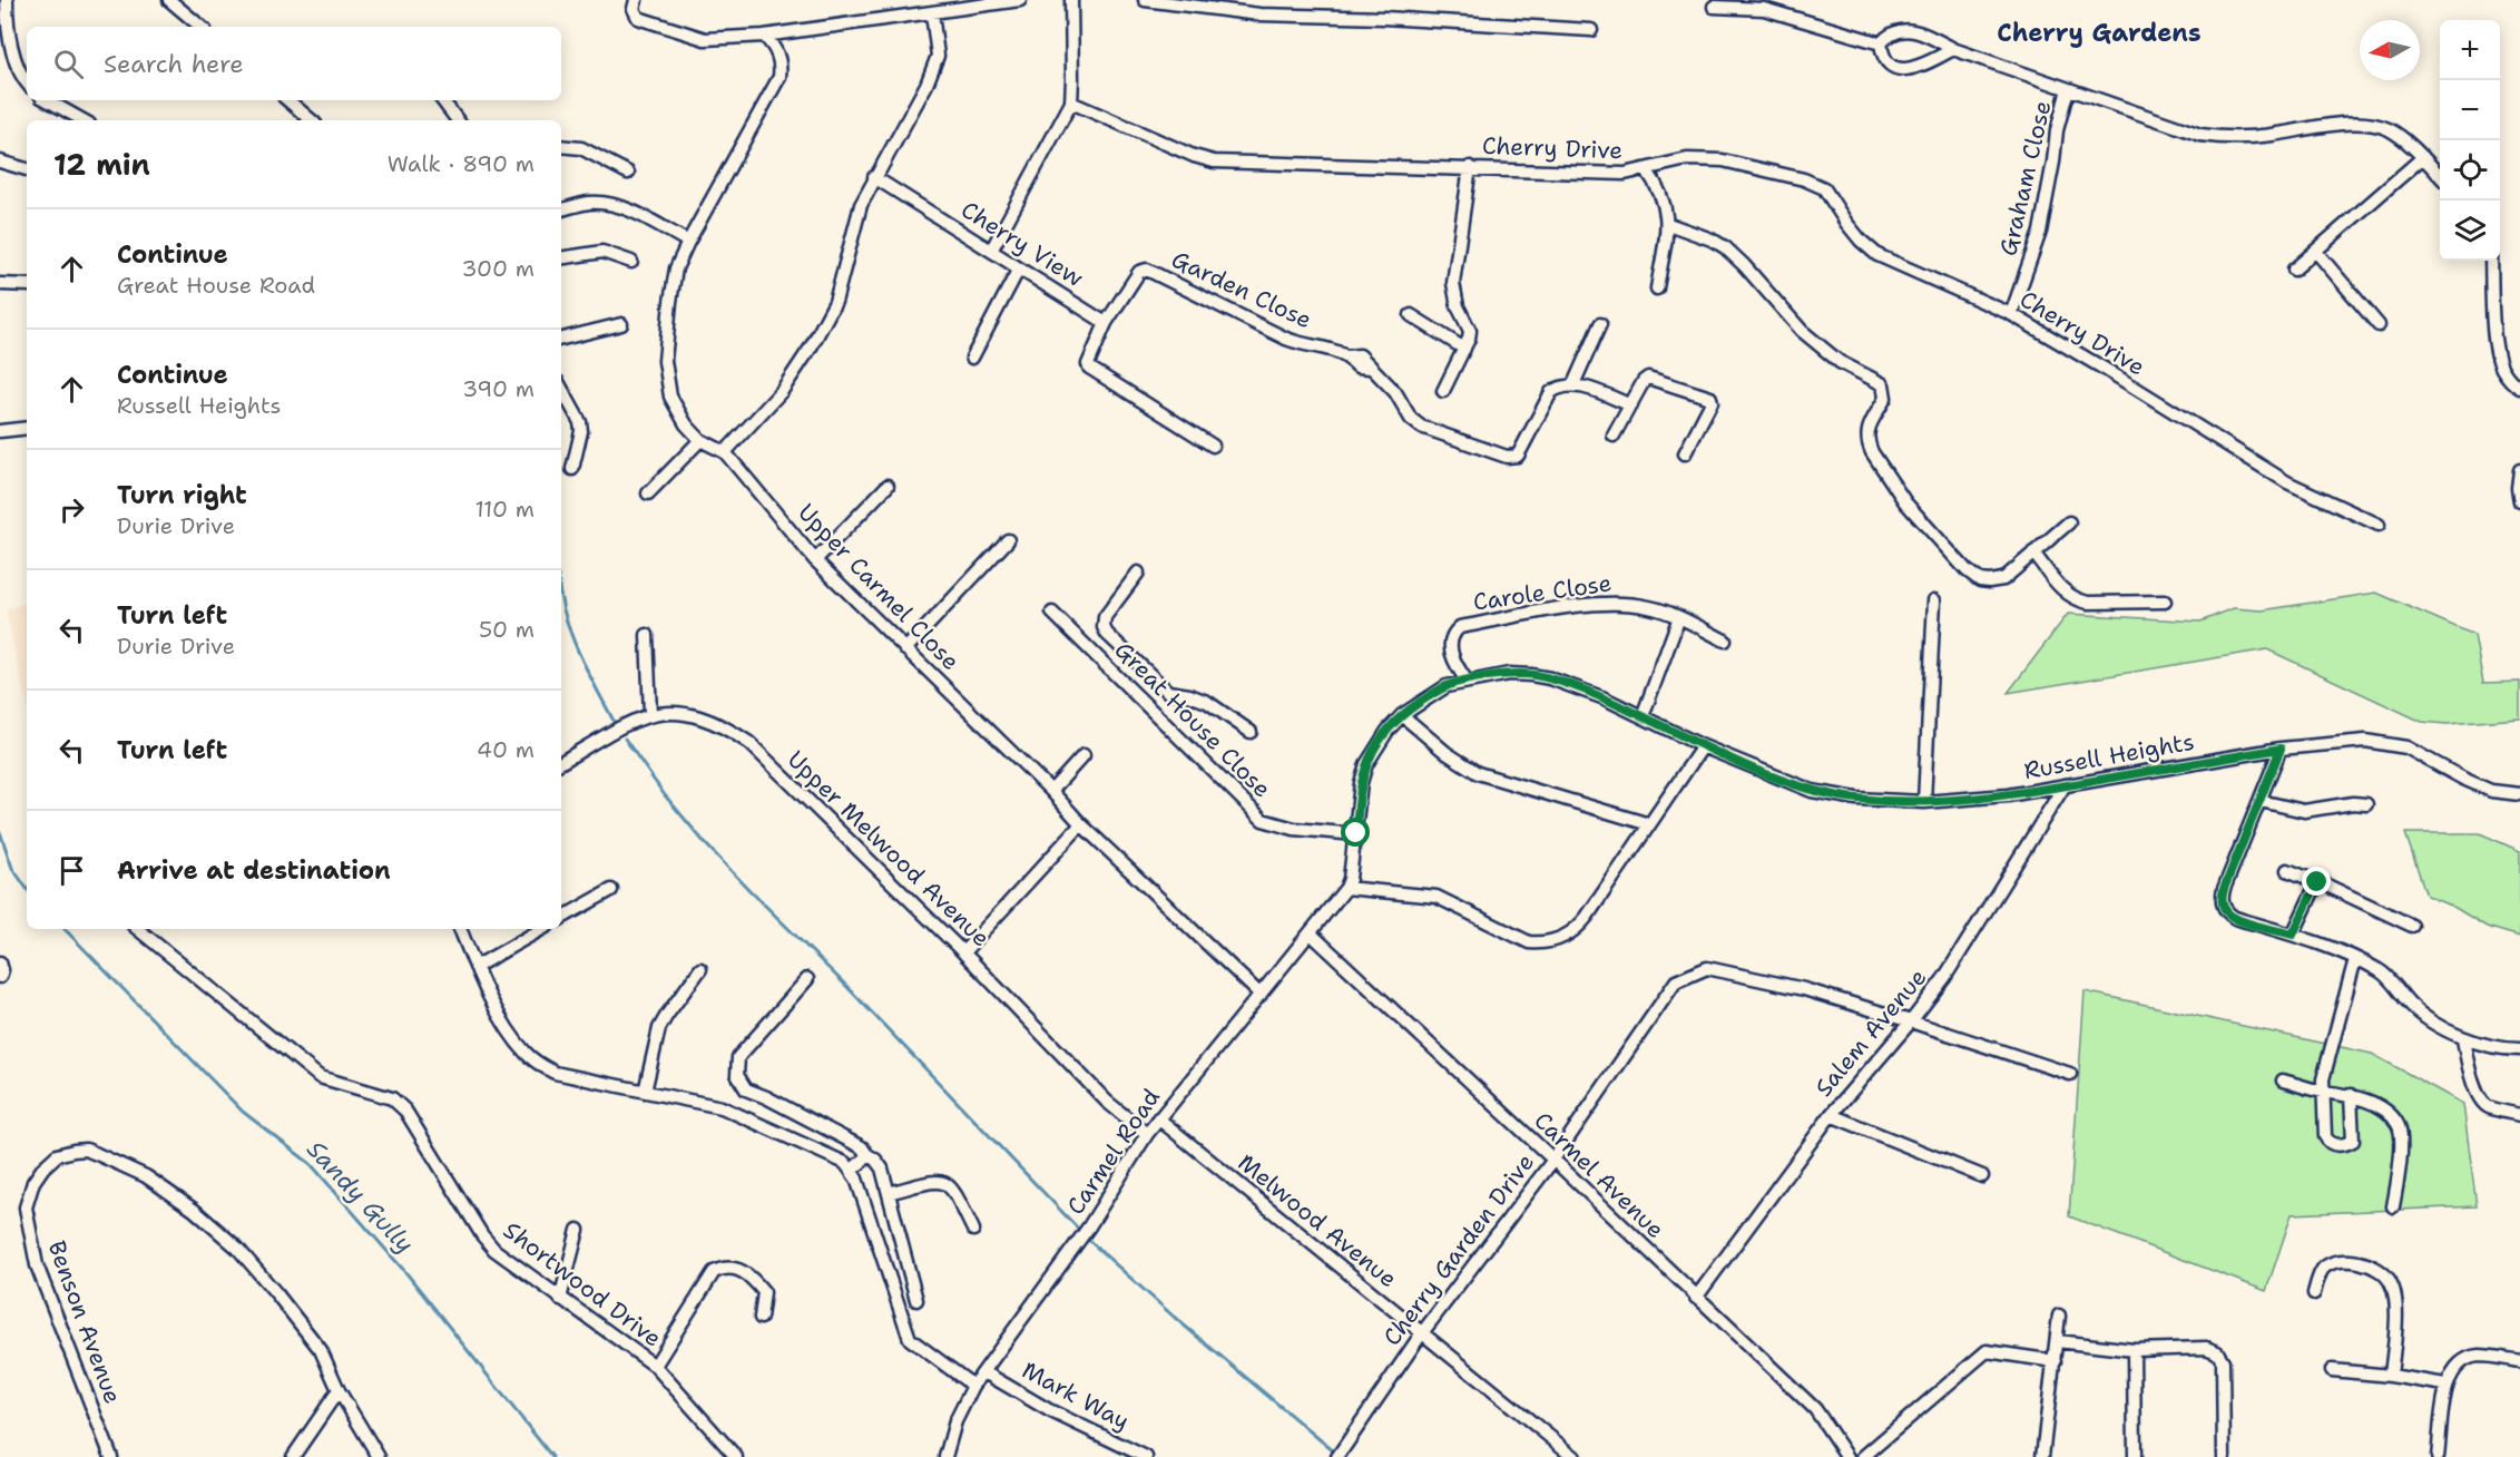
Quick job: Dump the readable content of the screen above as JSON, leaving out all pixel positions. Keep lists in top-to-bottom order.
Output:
{
  "streets": {
    "street": [
      "Cherry Drive",
      "Graham Close",
      "Cherry View",
      "Garden Close",
      "Upper Carmel Close",
      "Carole Close",
      "Great House Close",
      "Russell Heights",
      "Upper Melwood Avenue",
      "Salem Avenue",
      "Carmel Road",
      "Carmel Avenue",
      "Melwood Avenue",
      "Cherry Garden Drive",
      "Shortwood Drive",
      "Benson Avenue",
      "Mark Way"
    ]
  },
  "crossings": [
    ["Cherry Drive", "Graham Close"],
    ["Cherry View", "Garden Close"],
    ["Upper Carmel Close", "Carmel Road"],
    ["Carole Close", "Russell Heights"],
    ["Great House Close", "Russell Heights"],
    ["Russell Heights", "Salem Avenue"],
    ["Russell Heights", "Carmel Road"],
    ["Upper Melwood Avenue", "Carmel Road"],
    ["Salem Avenue", "Carmel Avenue"],
    ["Salem Avenue", "Cherry Garden Drive"],
    ["Carmel Road", "Carmel Avenue"],
    ["Carmel Road", "Melwood Avenue"],
    ["Carmel Road", "Mark Way"],
    ["Carmel Avenue", "Cherry Garden Drive"],
    ["Melwood Avenue", "Cherry Garden Drive"]
  ],
  "districts": ["Cherry Gardens"],
  "water": ["Sandy Gully"],
  "north": "left",
  "page": {
    "map_buttons": ["+", "−"],
    "search": "Search here",
    "heading": ["12 min", "Walk · 890 m"],
    "list": [
      ["Continue", "Great House Road", "300 m"],
      ["Continue", "Russell Heights", "390 m"],
      ["Turn right", "Durie Drive", "110 m"],
      ["Turn left", "Durie Drive", "50 m"],
      ["Turn left", "40 m"],
      "Arrive at destination"
    ]
  }
}
